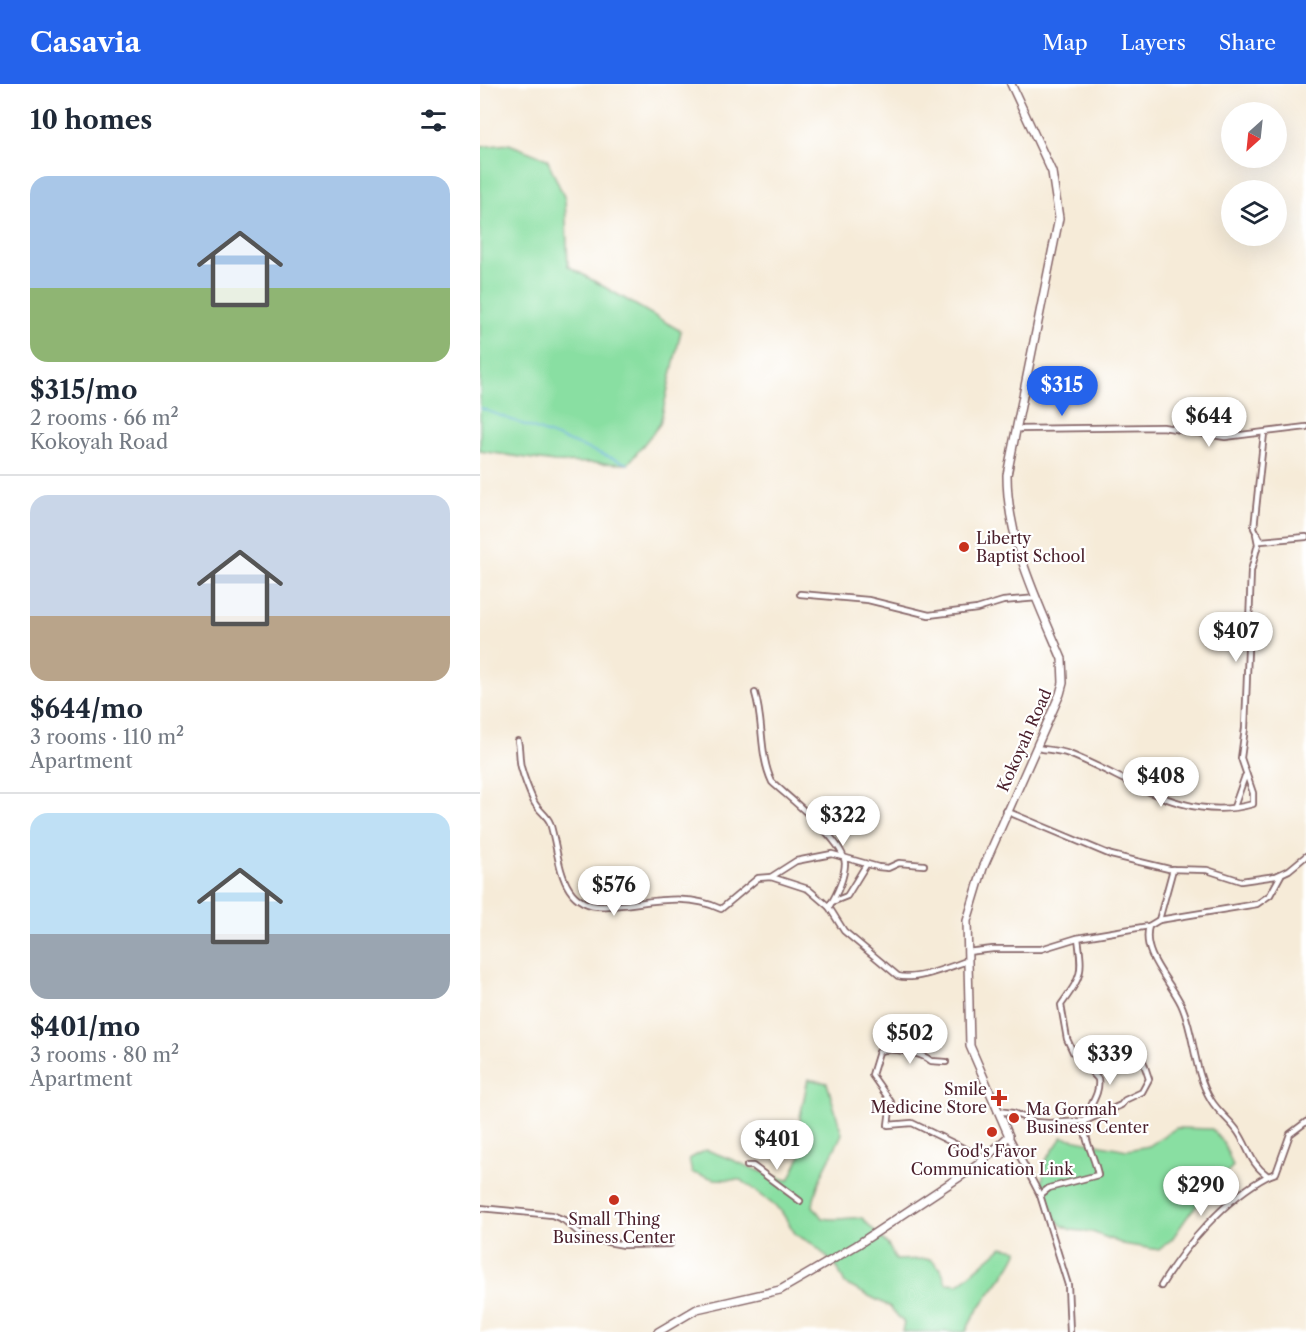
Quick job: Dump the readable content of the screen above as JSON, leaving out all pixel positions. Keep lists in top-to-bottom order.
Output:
{
  "streets": {
    "main road": ["Kokoyah Road"]
  },
  "places": {
    "other": [
      "Liberty Baptist School",
      "Ma Gormah Business Center",
      "God's Favor Communication Link",
      "Small Thing Business Center"
    ],
    "health": ["Smile Medicine Store"]
  },
  "north": "bottom left",
  "page": {
    "header": "Casavia",
    "nav": ["Map", "Layers", "Share"],
    "heading": "10 homes",
    "list": [
      {
        "name": "$315/mo",
        "note": "2 rooms · 66 m² · Kokoyah Road"
      },
      {
        "name": "$644/mo",
        "note": "3 rooms · 110 m² · Apartment"
      },
      {
        "name": "$401/mo",
        "note": "3 rooms · 80 m² · Apartment"
      }
    ],
    "price": [
      "$315",
      "$644",
      "$407",
      "$408",
      "$322",
      "$576",
      "$502",
      "$339",
      "$401",
      "$290"
    ]
  }
}
